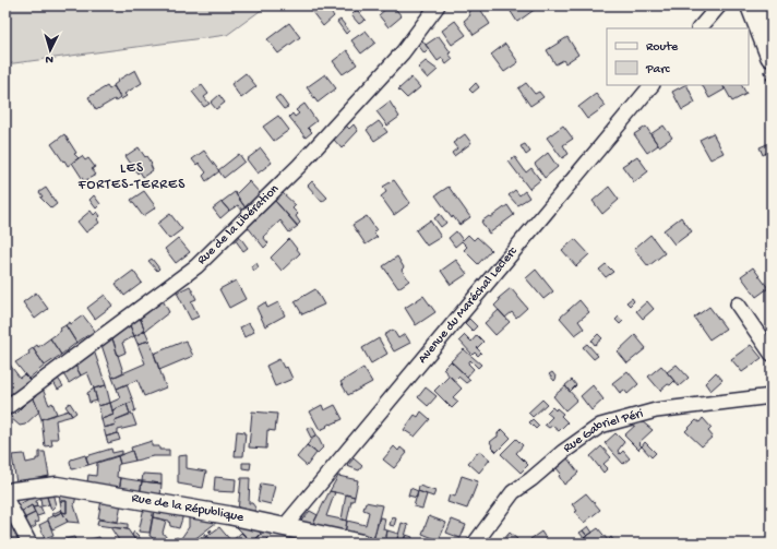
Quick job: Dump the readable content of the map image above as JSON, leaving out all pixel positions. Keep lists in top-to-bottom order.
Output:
{
  "streets": {
    "street": [
      "Rue de la Libération",
      "Avenue du Maréchal Leclerc",
      "Rue Gabriel Péri",
      "Rue de la République"
    ]
  },
  "crossings": [
    ["Avenue du Maréchal Leclerc", "Rue de la République"]
  ],
  "districts": ["LES FORTES-TERRES"],
  "legend": ["Route", "Parc"],
  "north": "bottom"
}
